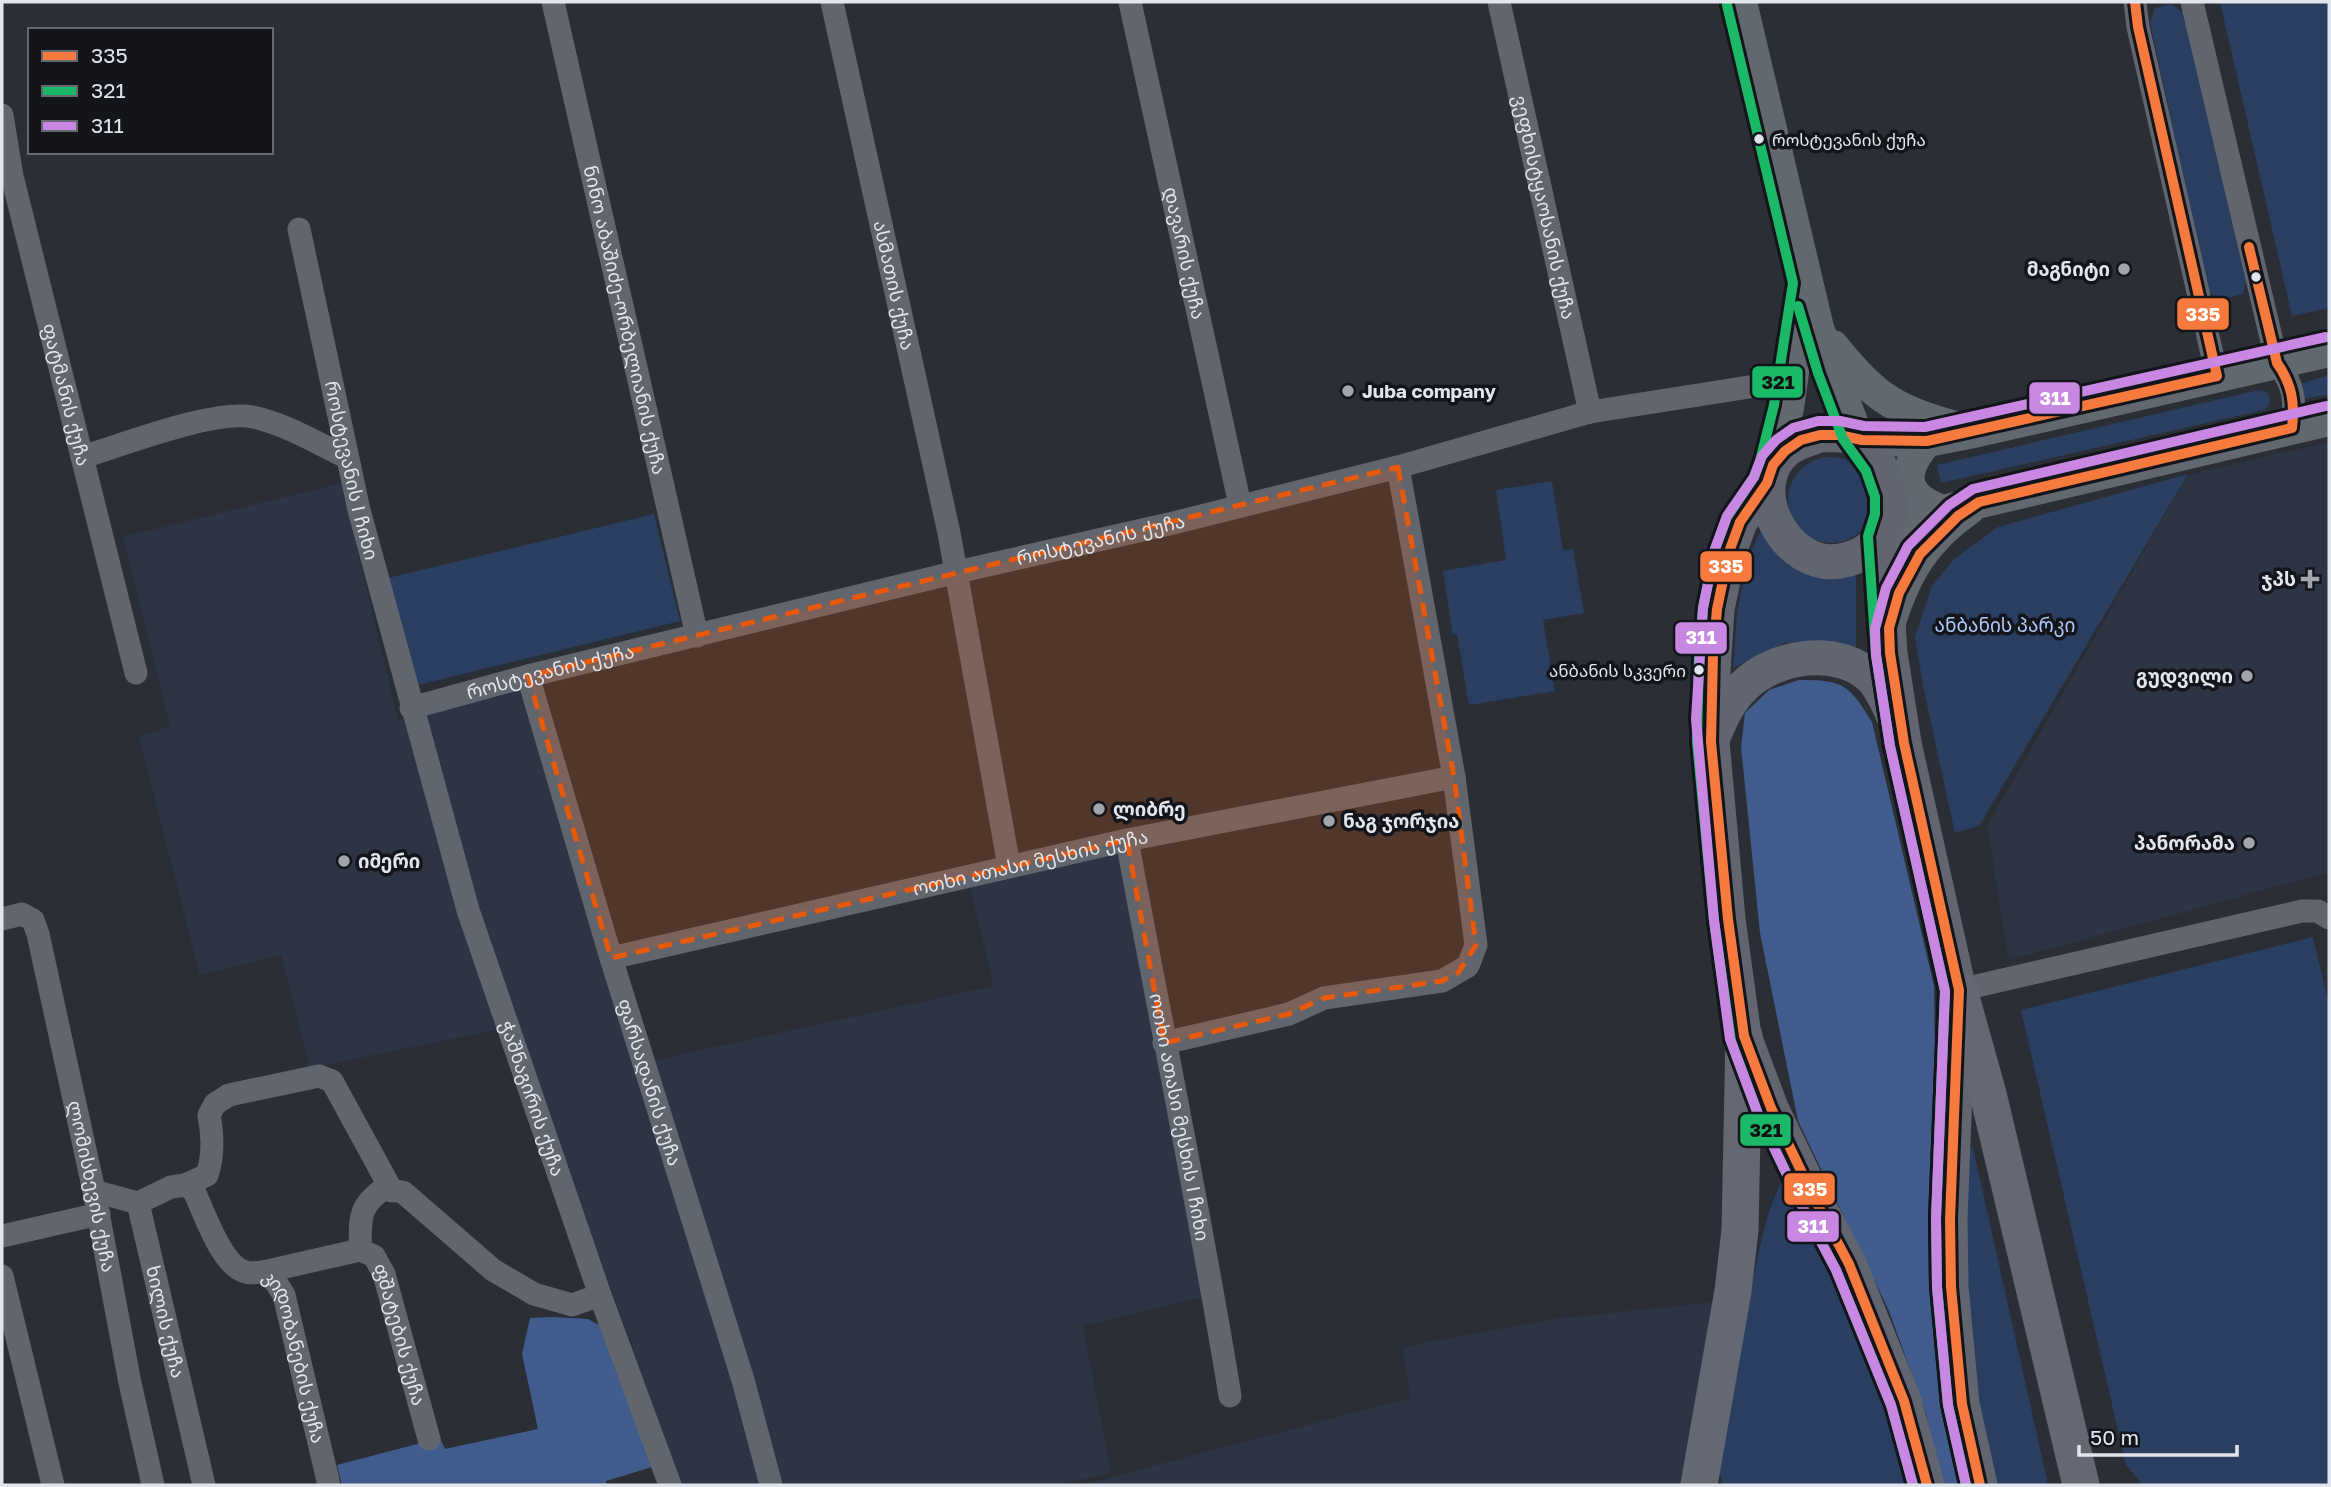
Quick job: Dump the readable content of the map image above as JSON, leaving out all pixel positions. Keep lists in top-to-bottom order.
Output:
{
  "streets": {
    "street": [
      "ვეფხისტყაოსანის ქუჩა",
      "დავარის ქუჩა",
      "ასმათის ქუჩა",
      "ნინო აბაშიძე-ორბელიანის ქუჩა",
      "ფატმანის ქუჩა",
      "როსტევანის I ჩიხი",
      "როსტევანის ქუჩა",
      "ოთხი ათასი მესხის ქუჩა",
      "ფარსადანის ქუჩა",
      "ჭაშნაგირის ქუჩა",
      "ოთხი ათასი მესხის I ჩიხი",
      "ლომისხევის ქუჩა",
      "ხილის ქუჩა",
      "ფშატების ქუჩა",
      "კიდობანების ქუჩა"
    ]
  },
  "crossings": [
    ["ვეფხისტყაოსანის ქუჩა", "როსტევანის ქუჩა"],
    ["დავარის ქუჩა", "როსტევანის ქუჩა"],
    ["ასმათის ქუჩა", "როსტევანის ქუჩა"],
    ["ასმათის ქუჩა", "ოთხი ათასი მესხის ქუჩა"],
    ["ნინო აბაშიძე-ორბელიანის ქუჩა", "როსტევანის ქუჩა"],
    ["როსტევანის I ჩიხი", "როსტევანის ქუჩა"],
    ["როსტევანის I ჩიხი", "ჭაშნაგირის ქუჩა"],
    ["როსტევანის ქუჩა", "ფარსადანის ქუჩა"],
    ["როსტევანის ქუჩა", "ჭაშნაგირის ქუჩა"],
    ["ოთხი ათასი მესხის ქუჩა", "ფარსადანის ქუჩა"],
    ["ოთხი ათასი მესხის ქუჩა", "ოთხი ათასი მესხის I ჩიხი"]
  ],
  "parks": ["ანბანის პარკი"],
  "places": {
    "other": [
      "როსტევანის ქუჩა",
      "მაგნიტი",
      "Juba company",
      "ანბანის სკვერი",
      "გუდვილი",
      "ლიბრე",
      "ნაგ ჯორჯია",
      "პანორამა",
      "იმერი"
    ],
    "health": ["ჯპს"]
  },
  "lines": ["transit line 335", "transit line 321", "transit line 311"],
  "legend": ["335", "321", "311"],
  "scale_bar": "50 m"
}
